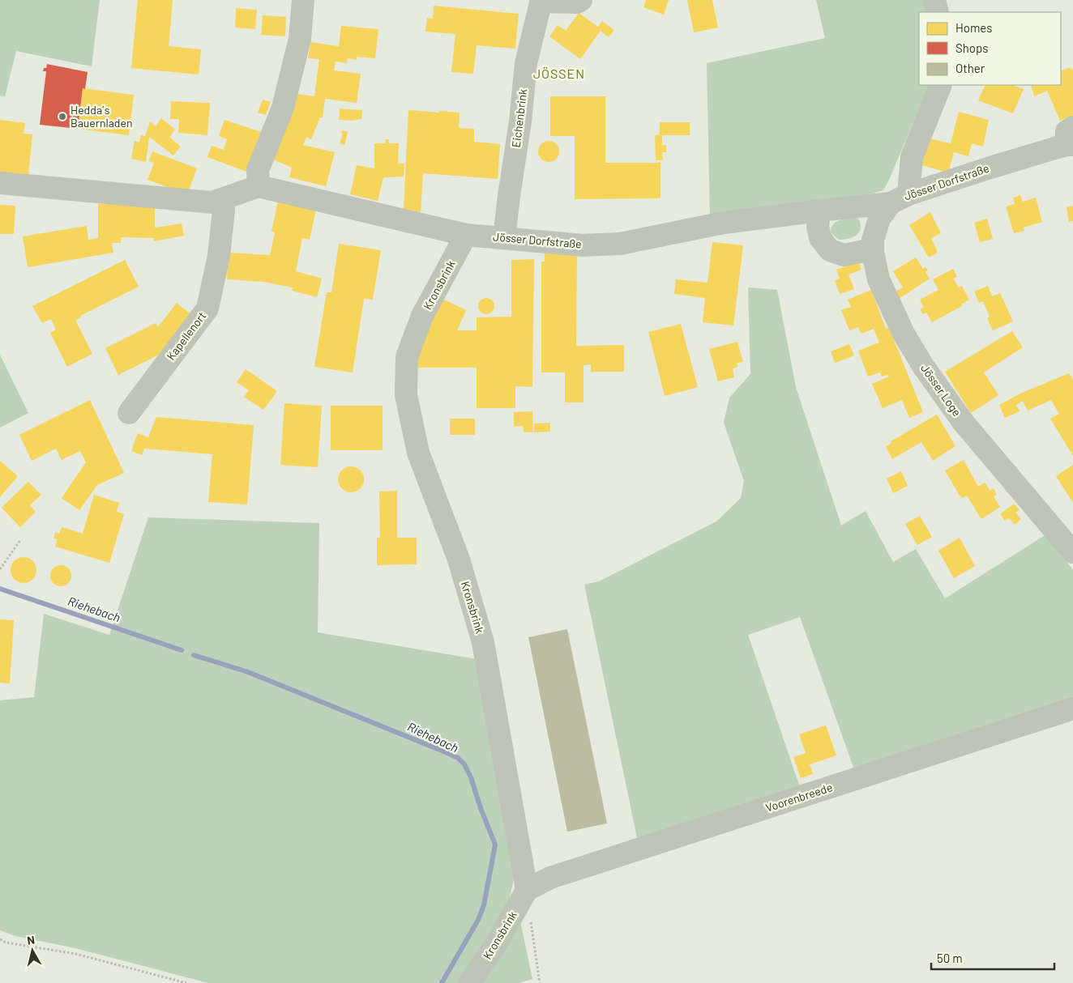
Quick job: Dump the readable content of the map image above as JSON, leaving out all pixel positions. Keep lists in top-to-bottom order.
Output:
{
  "streets": {
    "street": [
      "Eichenbrink",
      "Jösser Dorfstraße",
      "Kronsbrink",
      "Kapellenort",
      "Jösser Loge",
      "Voorenbreede"
    ]
  },
  "crossings": [
    ["Eichenbrink", "Jösser Dorfstraße"],
    ["Jösser Dorfstraße", "Kronsbrink"],
    ["Jösser Dorfstraße", "Jösser Loge"],
    ["Kronsbrink", "Voorenbreede"]
  ],
  "districts": ["JÖSSEN"],
  "water": ["Riehebach"],
  "places": ["Hedda´s Bauernladen"],
  "legend": ["Homes", "Shops", "Other"],
  "scale_bar": "50 m",
  "north": "top"
}
